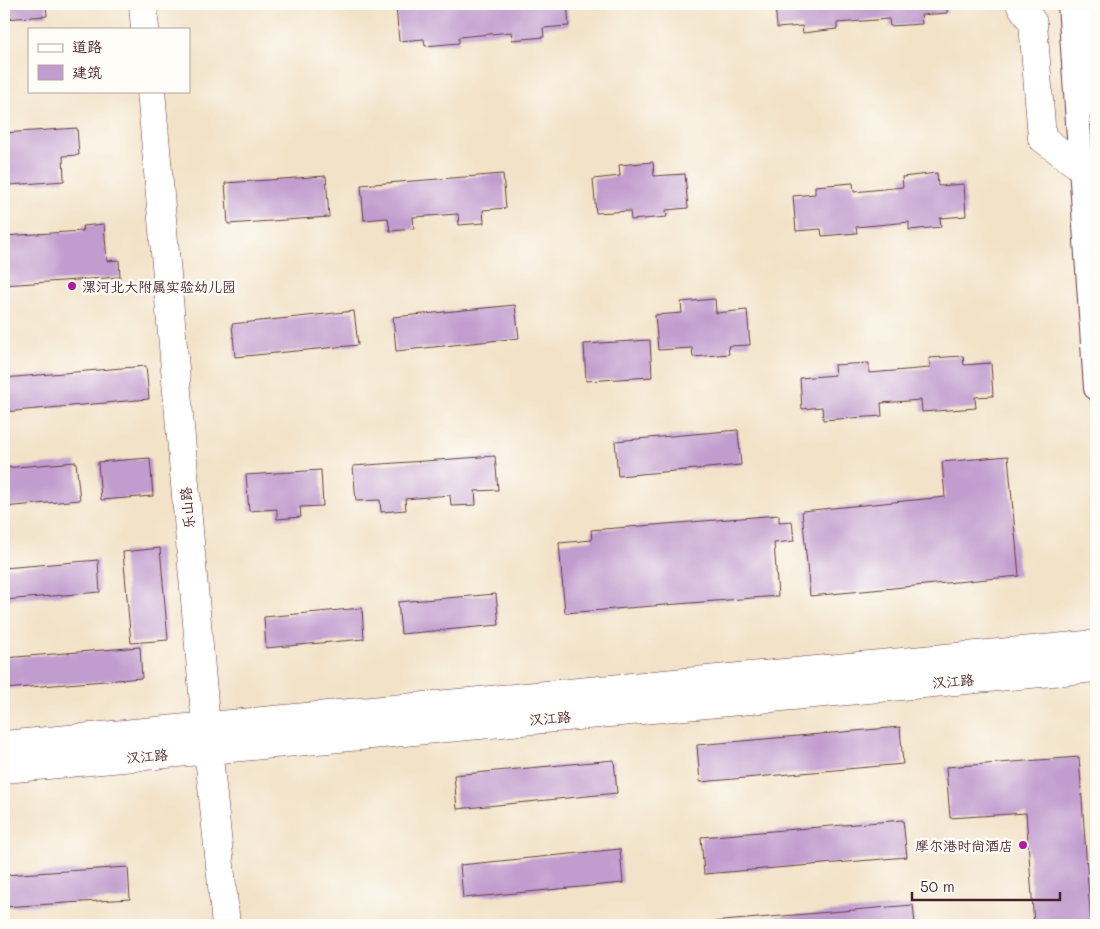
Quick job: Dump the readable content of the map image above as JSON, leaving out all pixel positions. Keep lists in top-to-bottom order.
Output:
{
  "streets": {
    "street": ["乐山路", "汉江路"]
  },
  "crossings": [
    ["乐山路", "汉江路"]
  ],
  "places": ["漯河北大附属实验幼儿园", "摩尔港时尚酒店"],
  "legend": ["道路", "建筑"],
  "scale_bar": "50 m"
}
